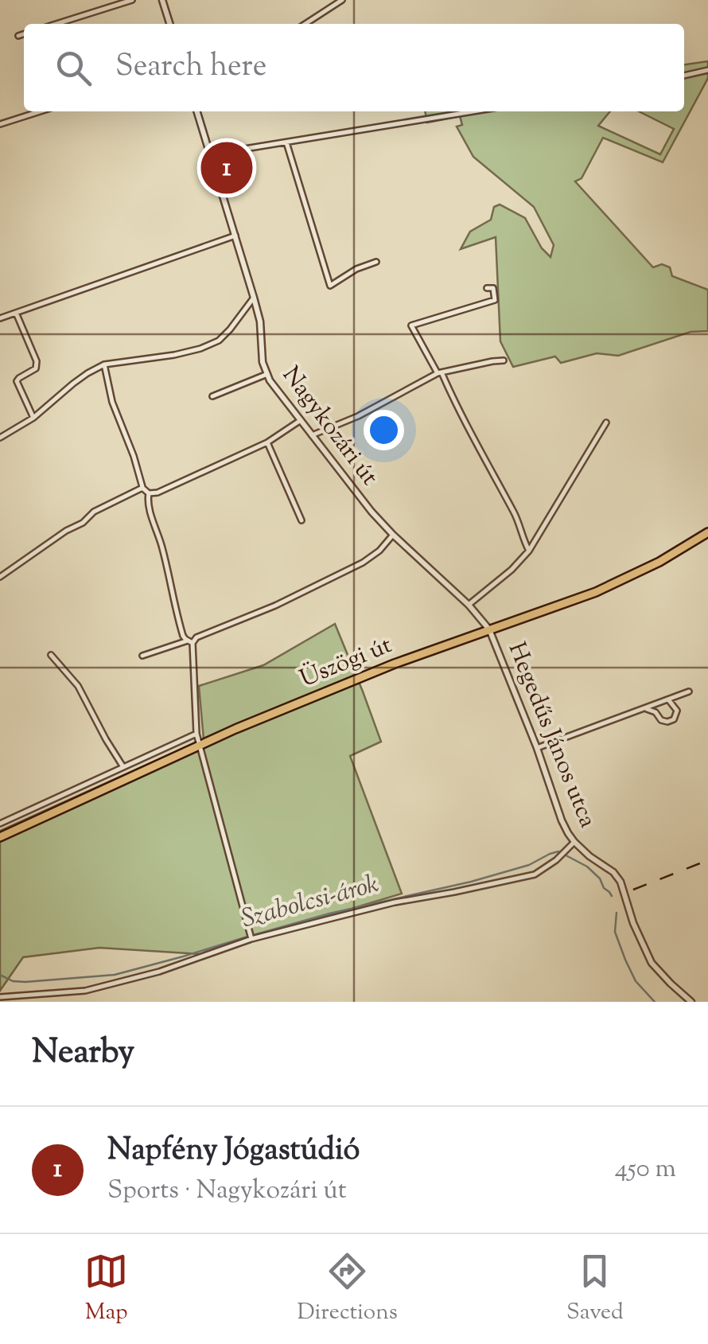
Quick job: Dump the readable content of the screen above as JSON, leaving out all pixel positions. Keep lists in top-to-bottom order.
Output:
{
  "streets": {
    "main road": ["Üszögi út"],
    "street": ["Nagykozári út", "Hegedűs János utca"]
  },
  "crossings": [
    ["Nagykozári út", "Üszögi út"],
    ["Nagykozári út", "Hegedűs János utca"],
    ["Üszögi út", "Hegedűs János utca"]
  ],
  "water": ["Szabolcsi-árok"],
  "page": {
    "search": "Search here",
    "pins": "1",
    "heading": "Nearby",
    "list": [
      {
        "mark": "1",
        "name": "Napfény Jógastúdió",
        "note": "Sports · Nagykozári út",
        "value": "450 m"
      }
    ],
    "nav": ["Map", "Directions", "Saved"]
  }
}
